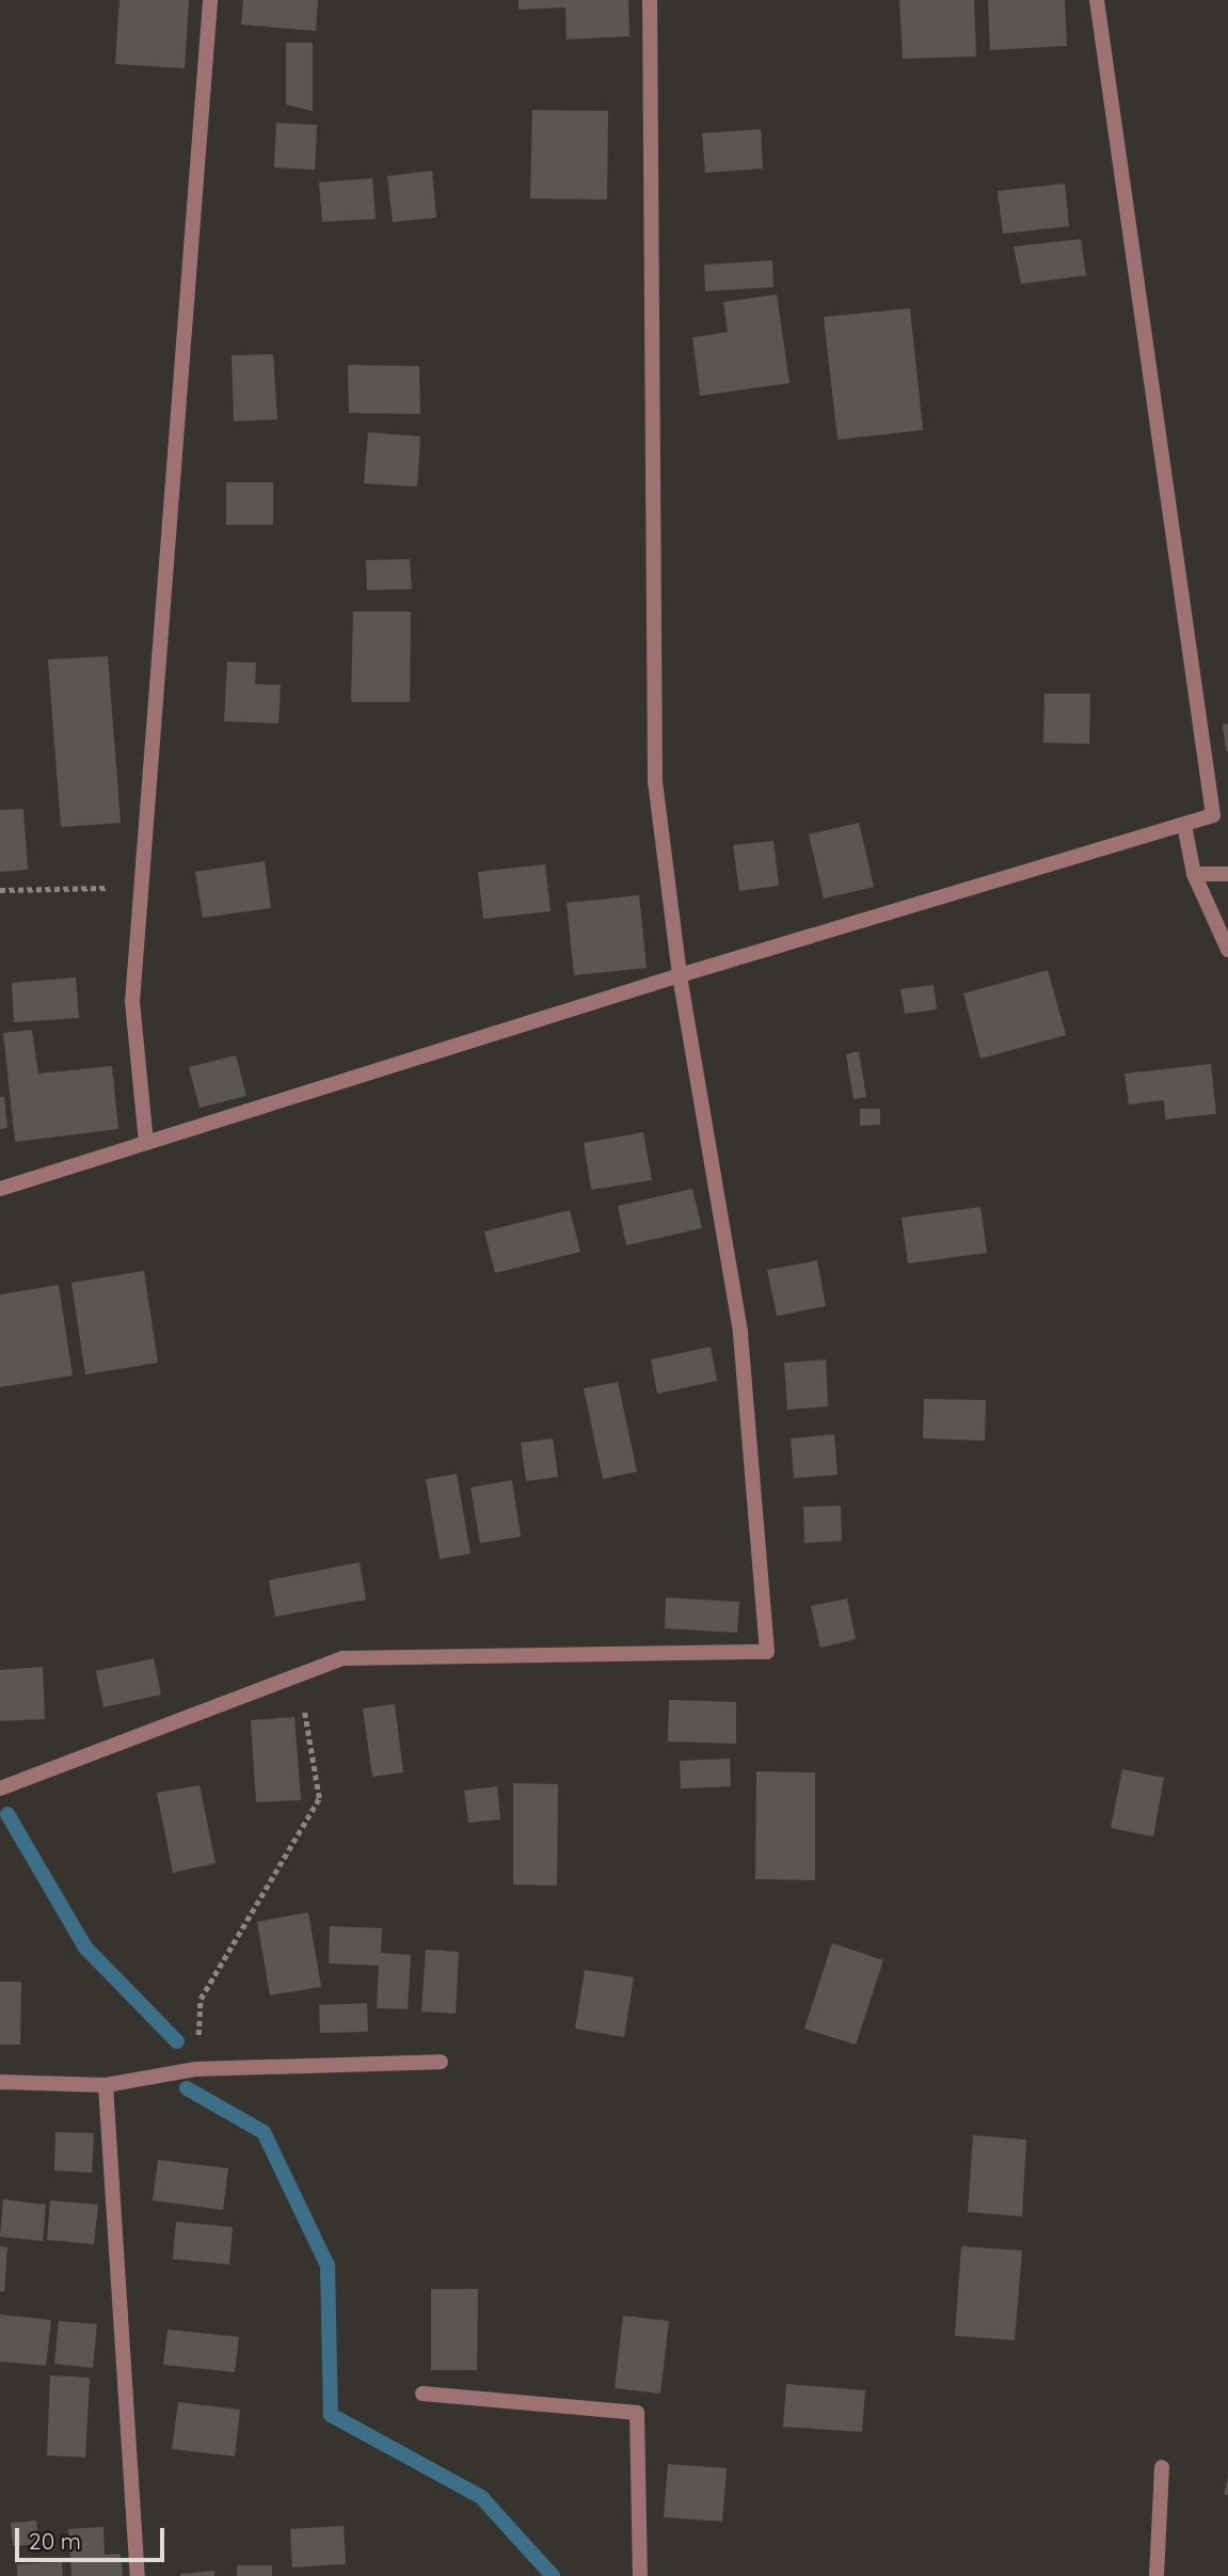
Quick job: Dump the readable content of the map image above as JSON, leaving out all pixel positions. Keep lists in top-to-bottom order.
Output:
{
  "scale_bar": "20 m"
}
